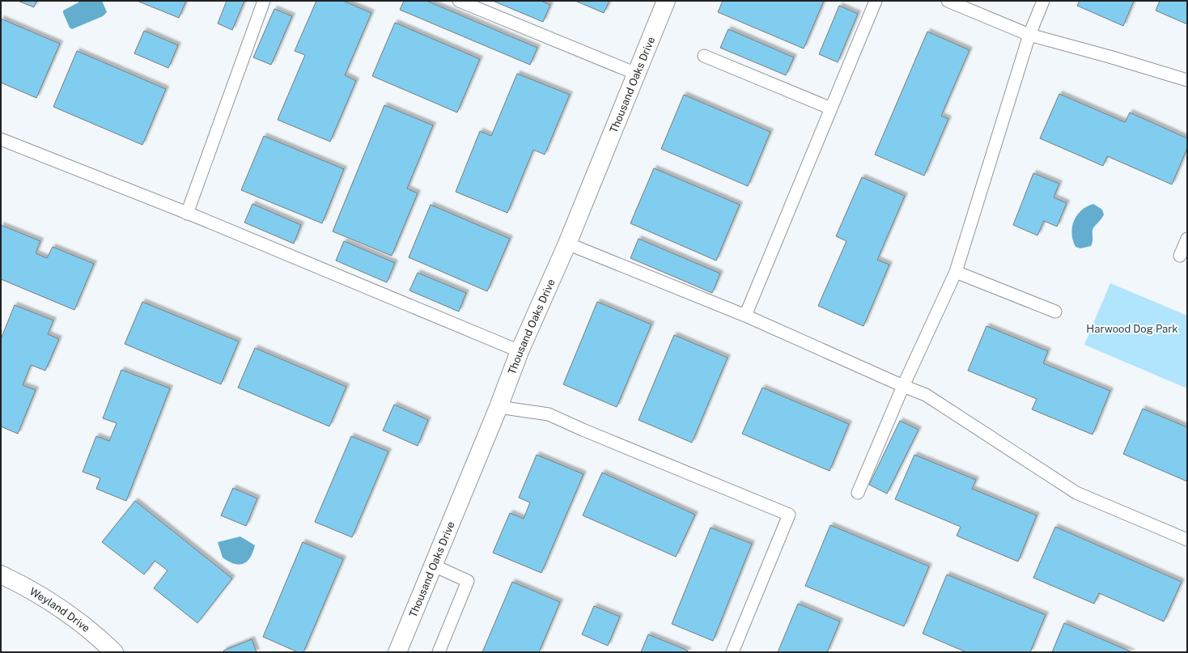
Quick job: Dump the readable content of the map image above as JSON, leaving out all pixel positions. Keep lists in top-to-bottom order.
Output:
{
  "streets": {
    "street": ["Thousand Oaks Drive", "Weyland Drive"]
  },
  "parks": ["Harwood Dog Park"]
}
